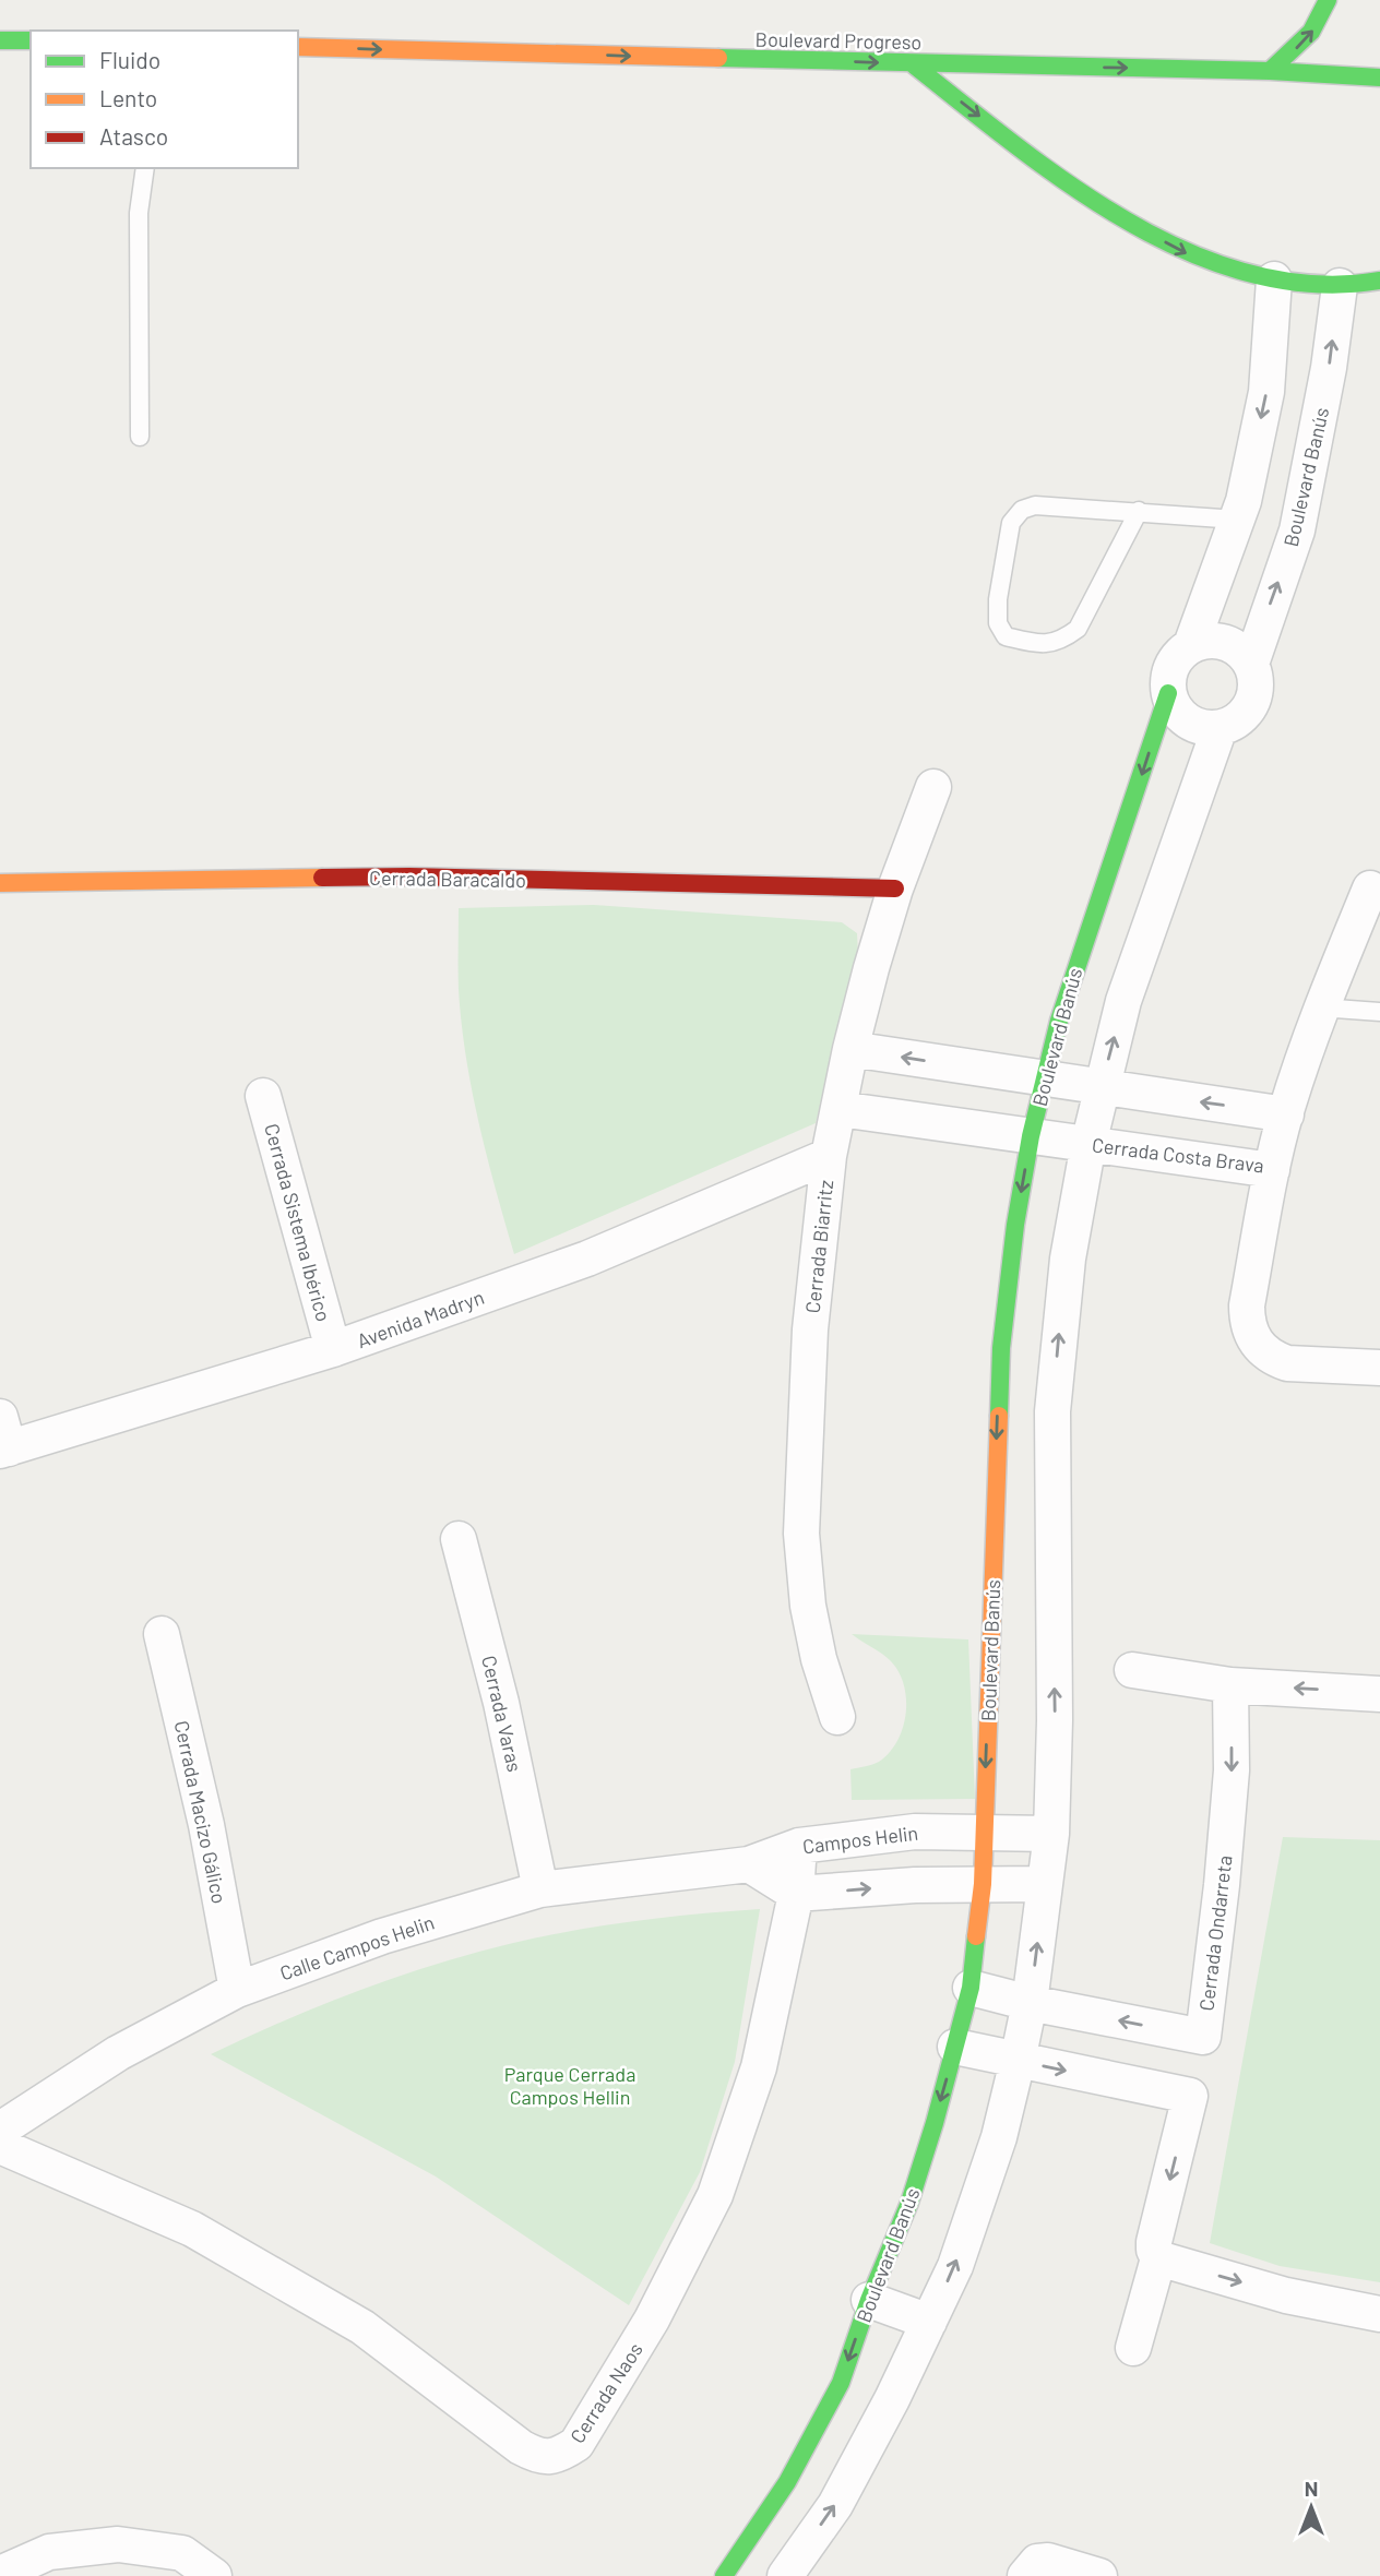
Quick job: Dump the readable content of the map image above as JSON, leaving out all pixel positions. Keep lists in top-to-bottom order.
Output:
{
  "streets": {
    "street": [
      "Boulevard Progreso",
      "Boulevard Banús",
      "Cerrada Baracaldo",
      "Cerrada Costa Brava",
      "Cerrada Sistema Ibérico",
      "Cerrada Biarritz",
      "Avenida Madryn",
      "Cerrada Varas",
      "Cerrada Macizo Gálico",
      "Campos Helin",
      "Cerrada Ondarreta",
      "Calle Campos Helin",
      "Cerrada Naos"
    ]
  },
  "crossings": [
    ["Boulevard Banús", "Cerrada Costa Brava"],
    ["Boulevard Banús", "Campos Helin"],
    ["Boulevard Banús", "Cerrada Ondarreta"],
    ["Cerrada Baracaldo", "Cerrada Biarritz"],
    ["Cerrada Sistema Ibérico", "Avenida Madryn"],
    ["Cerrada Biarritz", "Avenida Madryn"],
    ["Cerrada Varas", "Calle Campos Helin"],
    ["Cerrada Macizo Gálico", "Calle Campos Helin"],
    ["Campos Helin", "Calle Campos Helin"],
    ["Campos Helin", "Cerrada Naos"]
  ],
  "one_way": ["Boulevard Progreso"],
  "parks": ["Parque Cerrada Campos Hellin"],
  "legend": ["Fluido", "Lento", "Atasco"],
  "north": "top"
}
